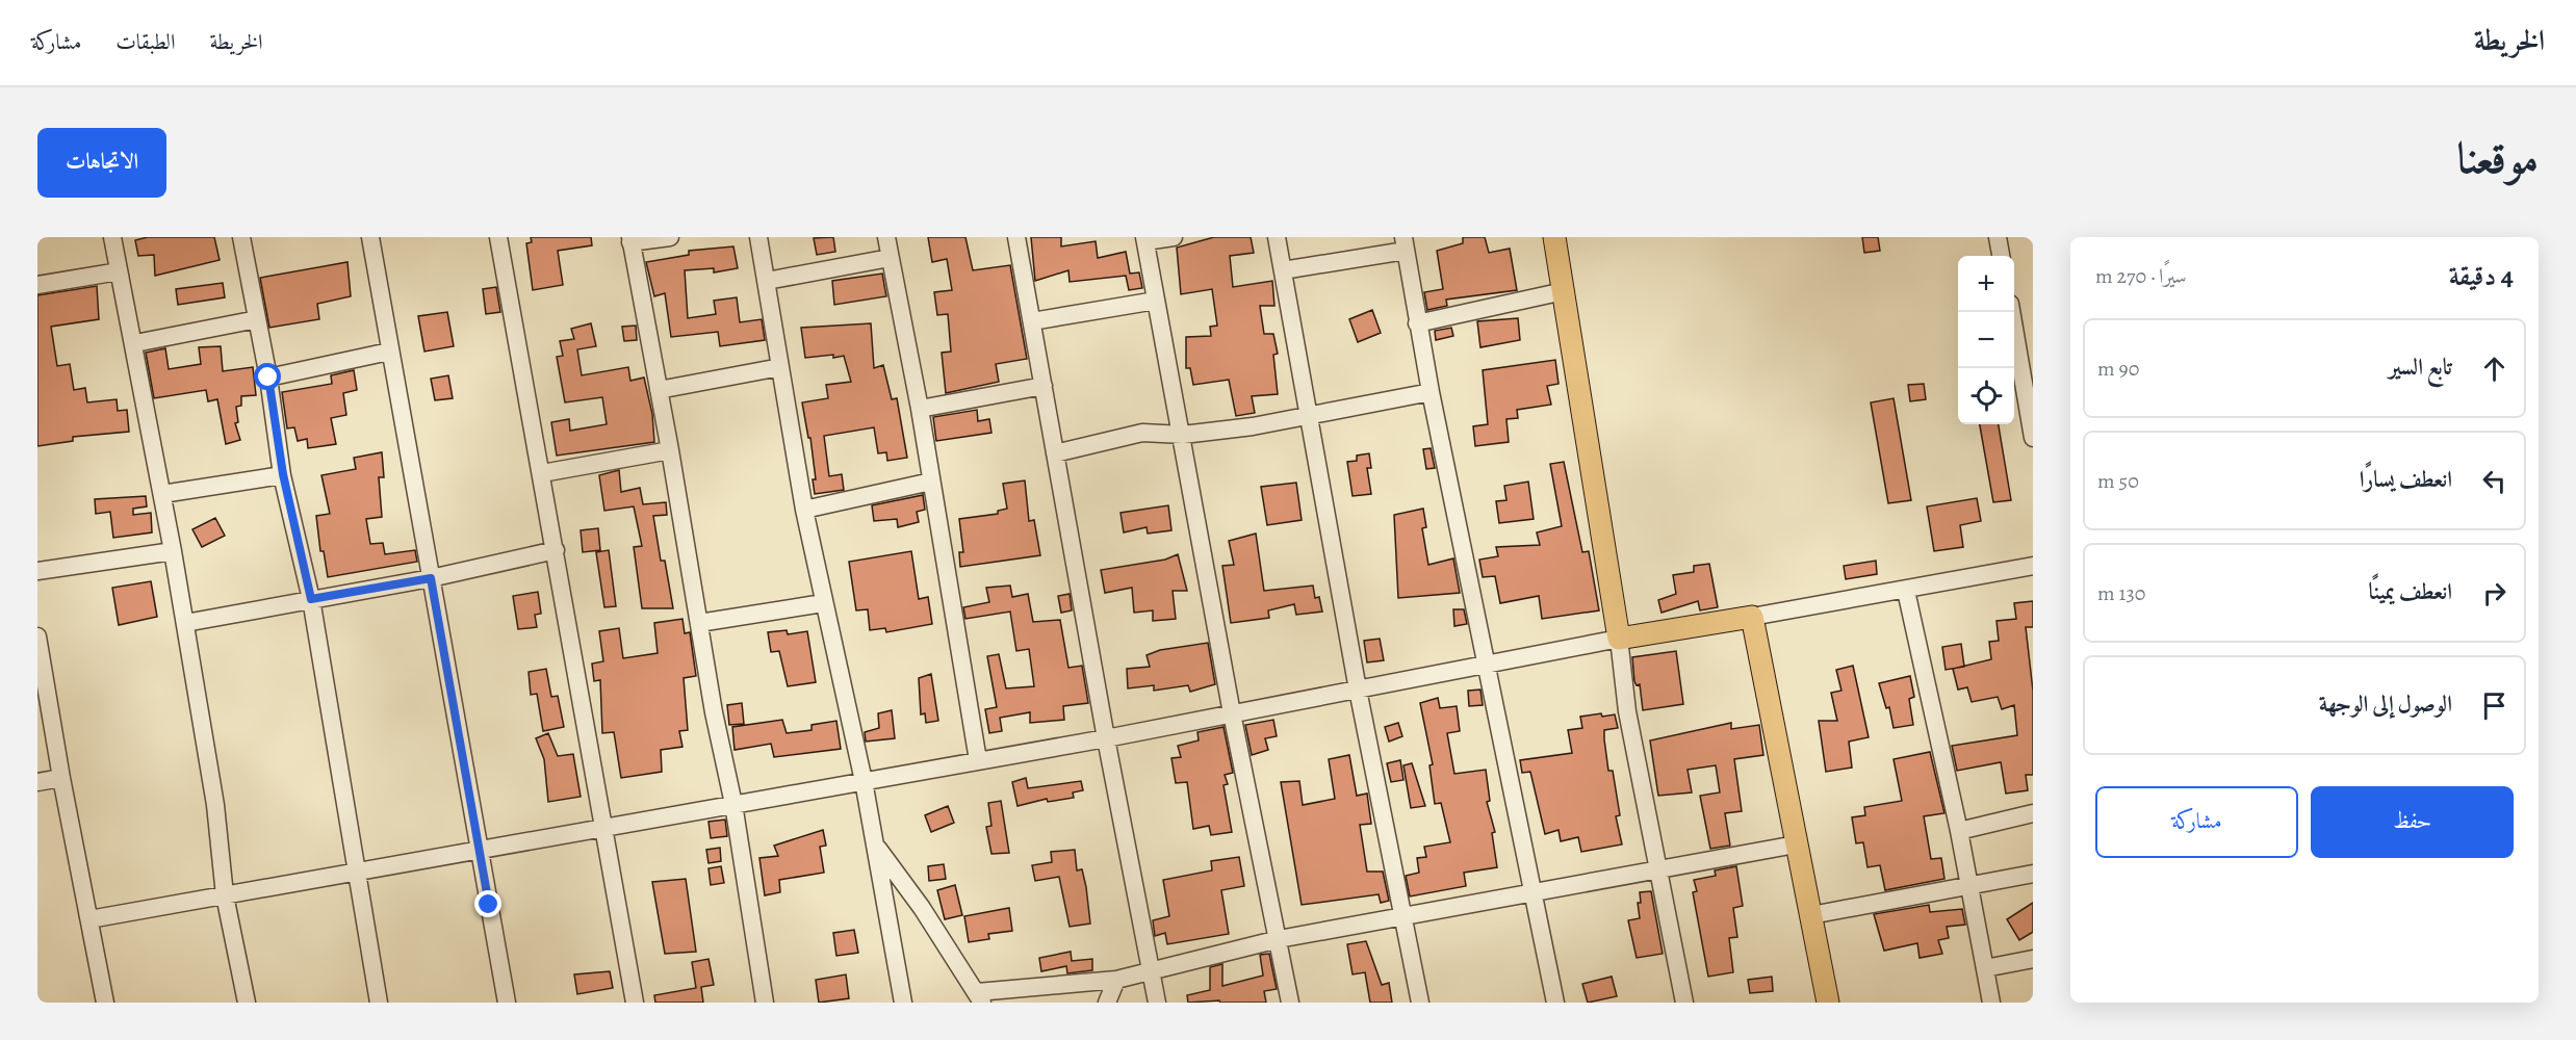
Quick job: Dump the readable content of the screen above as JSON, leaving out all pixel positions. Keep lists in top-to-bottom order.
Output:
{
  "page": {
    "header": "الخريطة",
    "nav": ["الخريطة", "الطبقات", "مشاركة"],
    "title": "موقعنا",
    "buttons": [
      "الاتجاهات",
      ["حفظ", "مشاركة"]
    ],
    "heading": ["4 دقيقة", "سيرًا · 270 m"],
    "map_buttons": ["+", "−"],
    "list": [
      ["تابع السير", "90 m"],
      ["انعطف يسارًا", "50 m"],
      ["انعطف يمينًا", "130 m"],
      "الوصول إلى الوجهة"
    ]
  }
}
